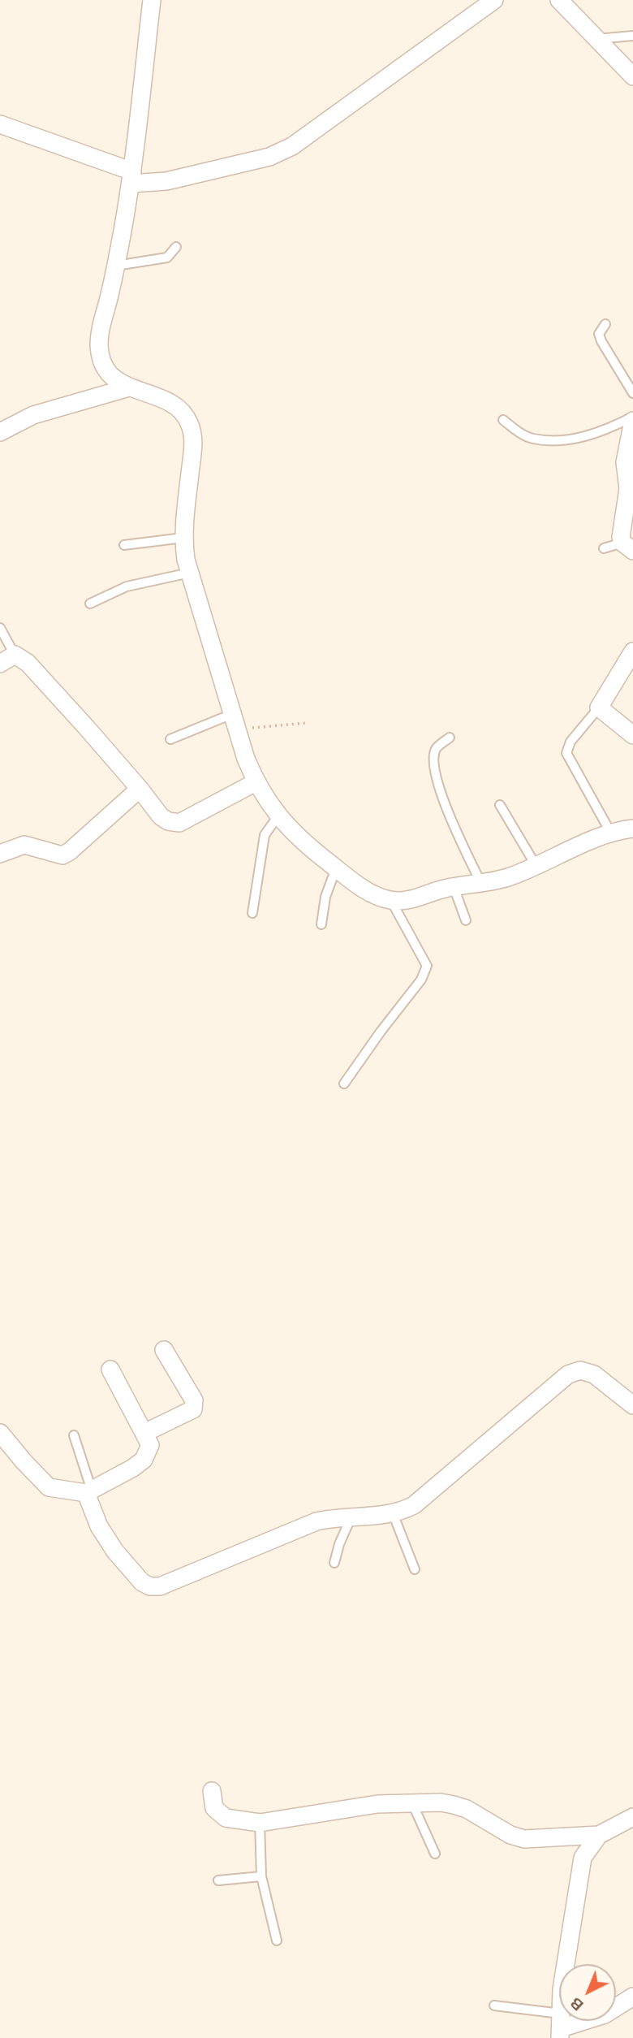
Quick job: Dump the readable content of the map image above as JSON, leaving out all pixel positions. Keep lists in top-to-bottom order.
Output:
{
  "north": "bottom left"
}
